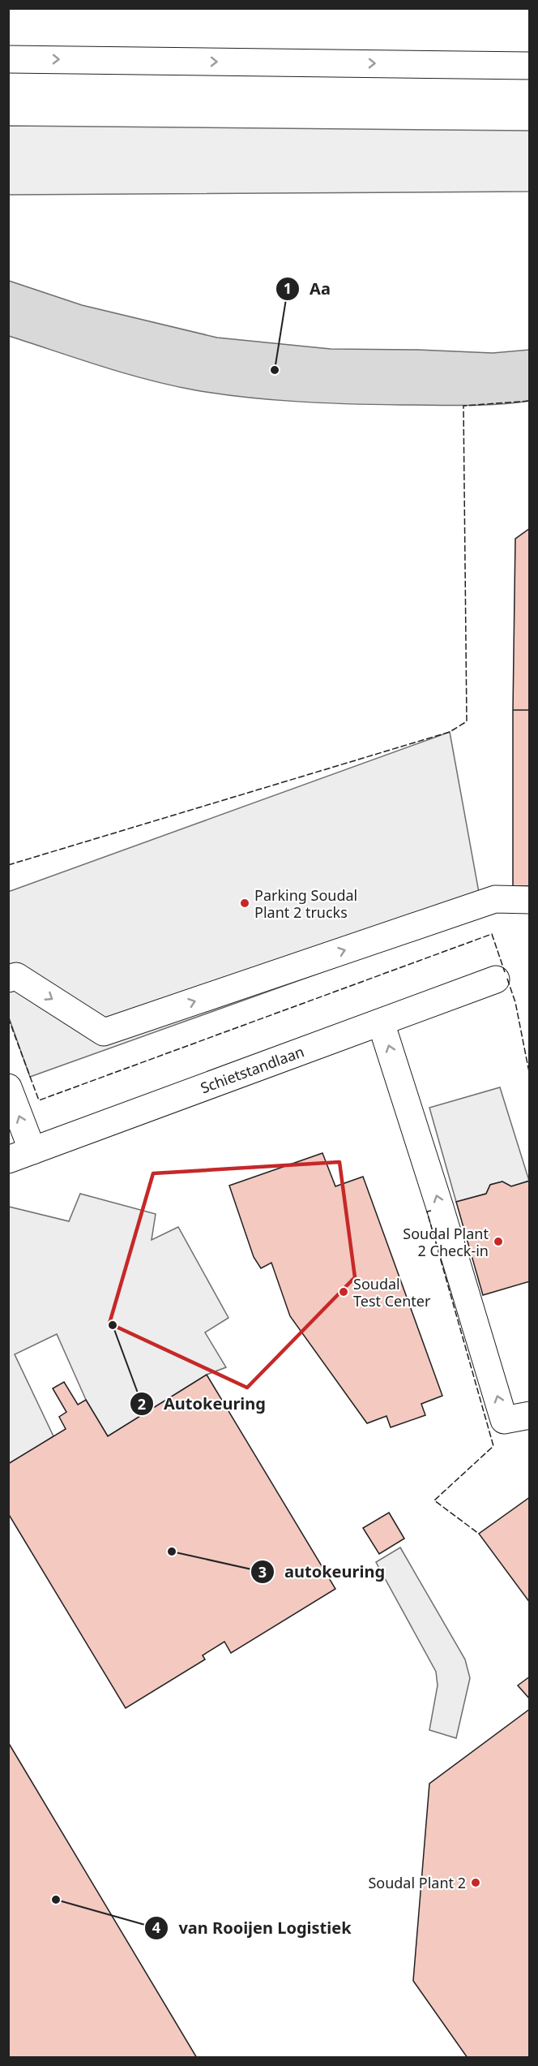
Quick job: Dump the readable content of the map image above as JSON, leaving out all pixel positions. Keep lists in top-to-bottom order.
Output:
{
  "streets": {
    "main road": ["Schietstandlaan"]
  },
  "places": [
    "Aa",
    "Parking Soudal Plant 2 trucks",
    "Soudal Plant 2 Check-in",
    "Soudal Test Center",
    "Autokeuring",
    "autokeuring",
    "Soudal Plant 2",
    "van Rooijen Logistiek"
  ]
}
